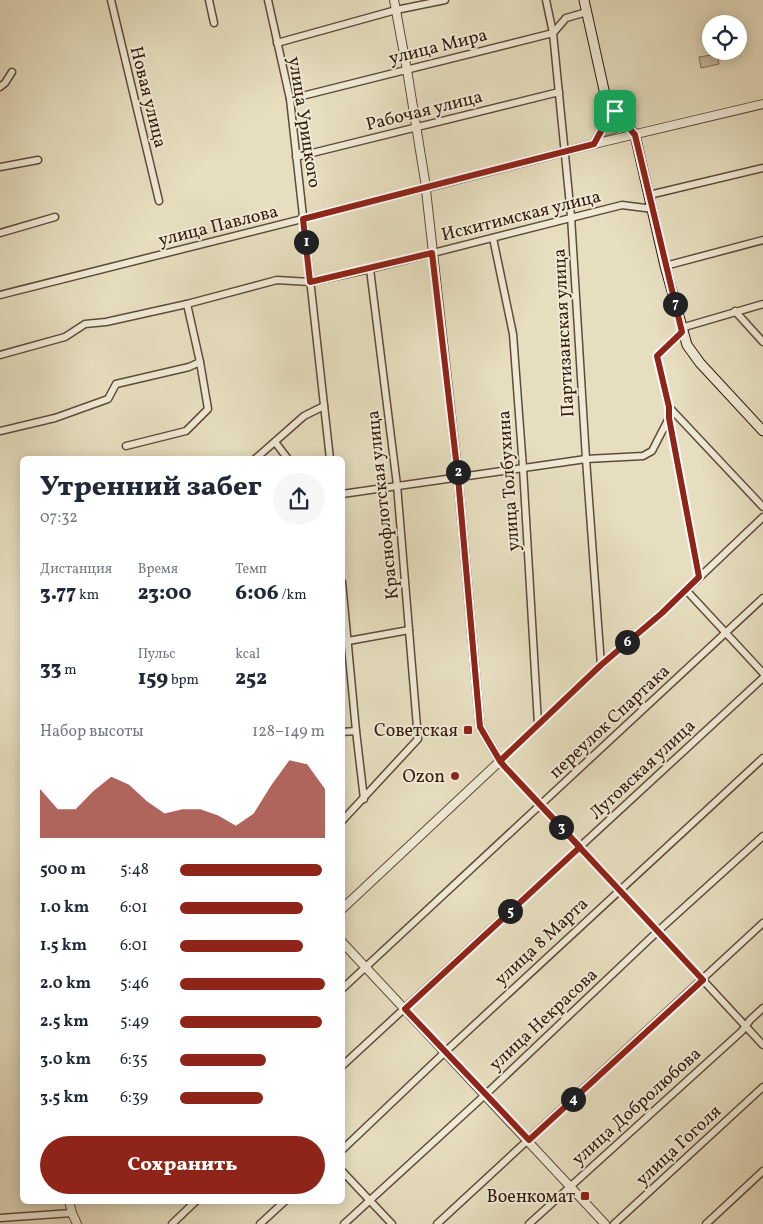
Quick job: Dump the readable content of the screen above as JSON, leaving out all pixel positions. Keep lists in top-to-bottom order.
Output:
{
  "streets": {
    "street": [
      "улица Мира",
      "Новая улица",
      "Рабочая улица",
      "улица Урицкого",
      "Искитимская улица",
      "улица Павлова",
      "Партизанская улица",
      "улица Толбухина",
      "Краснофлотская улица",
      "переулок Спартака",
      "Луговская улица",
      "улица 8 Марта",
      "улица Некрасова",
      "улица Добролюбова",
      "улица Гоголя"
    ]
  },
  "crossings": [
    ["улица Мира", "улица Урицкого"],
    ["улица Мира", "Партизанская улица"],
    ["Рабочая улица", "улица Урицкого"],
    ["Рабочая улица", "Партизанская улица"],
    ["улица Урицкого", "Искитимская улица"],
    ["улица Урицкого", "улица Павлова"],
    ["Искитимская улица", "Партизанская улица"],
    ["Искитимская улица", "улица Толбухина"],
    ["Искитимская улица", "Краснофлотская улица"],
    ["улица Павлова", "Партизанская улица"]
  ],
  "places": {
    "transit": ["Советская", "Военкомат"],
    "other": ["Ozon"]
  },
  "page": {
    "pins": [
      "1",
      "7",
      "2",
      "6",
      "3",
      "5",
      "4"
    ],
    "heading": ["Утренний забег", "07:32"],
    "stats": [
      ["Дистанция", "3.77 km"],
      ["Время", "23:00"],
      ["Темп", "6:06 /km"],
      ["33 m"],
      ["Пульс", "159 bpm"],
      ["kcal", "252"]
    ],
    "chart": ["Набор высоты", "128–149 m"],
    "list": [
      {
        "name": "500 m",
        "note": "5:48"
      },
      {
        "name": "1.0 km",
        "note": "6:01"
      },
      {
        "name": "1.5 km",
        "note": "6:01"
      },
      {
        "name": "2.0 km",
        "note": "5:46"
      },
      {
        "name": "2.5 km",
        "note": "5:49"
      },
      {
        "name": "3.0 km",
        "note": "6:35"
      },
      {
        "name": "3.5 km",
        "note": "6:39"
      }
    ],
    "buttons": "Сохранить"
  }
}
